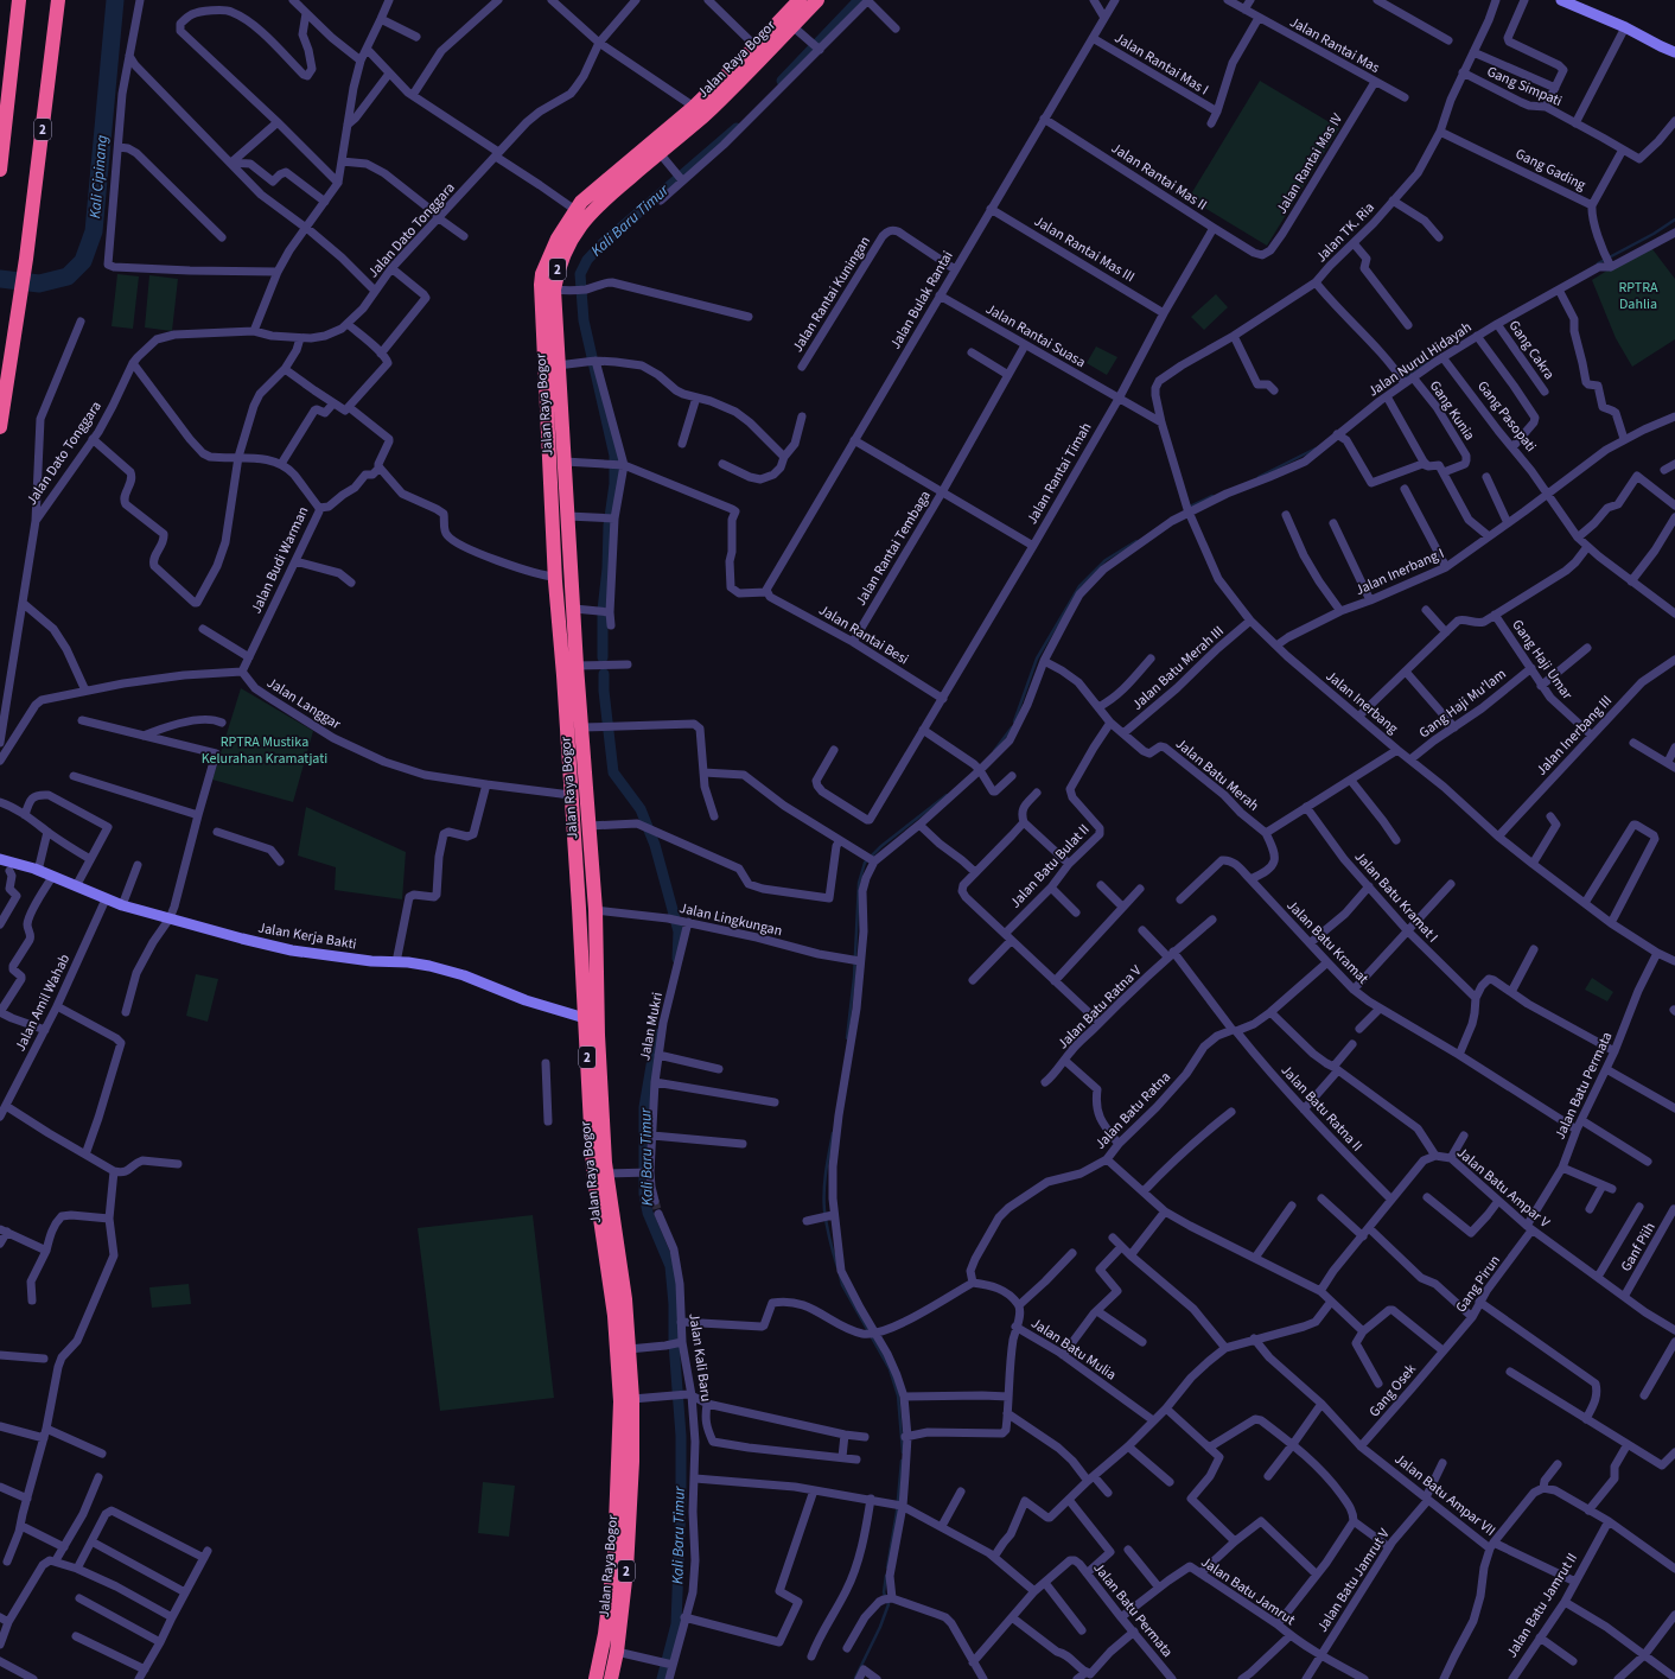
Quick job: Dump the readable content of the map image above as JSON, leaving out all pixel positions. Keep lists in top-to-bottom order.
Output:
{
  "streets": {
    "highway": ["Jalan Raya Bogor", "2"],
    "street": [
      "Jalan Rantai Mas",
      "Jalan Rantai Mas I",
      "Gang Simpati",
      "Jalan Rantai Mas IV",
      "Gang Gading",
      "Jalan Rantai Mas II",
      "Jalan Dato Tonggara",
      "Jalan TK. Ria",
      "Jalan Rantai Mas III",
      "Jalan Rantai Kuningan",
      "Jalan Bulak Rantai",
      "Jalan Rantai Suasa",
      "Gang Cakra",
      "Jalan Nurul Hidayah",
      "Gang Kunia",
      "Gang Pasopati",
      "Jalan Rantai Timah",
      "Jalan Rantai Tembaga",
      "Jalan Budi Warman",
      "Jalan Inerbang I",
      "Jalan Rantai Besi",
      "Gang Haji Umar",
      "Jalan Batu Merah III",
      "Jalan Inerbang",
      "Jalan Langgar",
      "Gang Haji Mu'lam",
      "Jalan Inerbang III",
      "Jalan Batu Merah",
      "Jalan Batu Bulat II",
      "Jalan Batu Kramat I",
      "Jalan Lingkungan",
      "Jalan Kerja Bakti",
      "Jalan Batu Kramat",
      "Jalan Amil Wahab",
      "Jalan Batu Ratna V",
      "Jalan Mukri",
      "Jalan Batu Permata",
      "Jalan Batu Ratna II",
      "Jalan Batu Ratna",
      "Jalan Batu Ampar V",
      "Ganf Piih",
      "Gang Pirun",
      "Jalan Batu Mulia",
      "Jalan Kali Baru",
      "Gang Osek",
      "Jalan Batu Ampar VII",
      "Jalan Batu Jamrut V",
      "Jalan Batu Jamrut",
      "Jalan Batu Jamrut II"
    ]
  },
  "crossings": [
    ["Jalan Rantai Mas", "Jalan Rantai Mas IV"],
    ["Jalan Raya Bogor", "Jalan Langgar"],
    ["Jalan Raya Bogor", "Jalan Lingkungan"],
    ["Jalan Raya Bogor", "Jalan Kerja Bakti"],
    ["Jalan Rantai Mas I", "Jalan Bulak Rantai"],
    ["Gang Simpati", "Gang Gading"],
    ["Gang Simpati", "Jalan TK. Ria"],
    ["Jalan Rantai Mas IV", "Jalan Rantai Mas II"],
    ["Gang Gading", "Jalan TK. Ria"],
    ["Jalan Rantai Mas II", "Jalan Bulak Rantai"],
    ["Jalan Rantai Mas II", "Jalan Rantai Timah"],
    ["Jalan TK. Ria", "Jalan Inerbang"],
    ["Jalan Rantai Mas III", "Jalan Bulak Rantai"],
    ["Jalan Rantai Mas III", "Jalan Rantai Timah"],
    ["Jalan Rantai Kuningan", "Jalan Bulak Rantai"],
    ["Jalan Bulak Rantai", "Jalan Rantai Suasa"],
    ["Jalan Bulak Rantai", "Jalan Rantai Tembaga"],
    ["Jalan Bulak Rantai", "Jalan Rantai Besi"],
    ["Jalan Rantai Suasa", "Jalan Rantai Timah"],
    ["Jalan Rantai Suasa", "Jalan Rantai Tembaga"],
    ["Gang Cakra", "Jalan Nurul Hidayah"],
    ["Jalan Nurul Hidayah", "Gang Kunia"],
    ["Jalan Nurul Hidayah", "Gang Pasopati"],
    ["Jalan Nurul Hidayah", "Jalan Inerbang"],
    ["Jalan Nurul Hidayah", "Jalan Batu Merah"],
    ["Gang Pasopati", "Jalan Inerbang I"],
    ["Jalan Rantai Timah", "Jalan Rantai Tembaga"],
    ["Jalan Rantai Timah", "Jalan Rantai Besi"],
    ["Jalan Rantai Tembaga", "Jalan Rantai Besi"],
    ["Jalan Budi Warman", "Jalan Langgar"],
    ["Jalan Inerbang I", "Jalan Inerbang"],
    ["Gang Haji Umar", "Gang Haji Mu'lam"],
    ["Gang Haji Umar", "Jalan Inerbang III"],
    ["Jalan Batu Merah III", "Jalan Inerbang"],
    ["Jalan Batu Merah III", "Jalan Batu Merah"],
    ["Jalan Inerbang", "Gang Haji Mu'lam"],
    ["Jalan Inerbang", "Jalan Inerbang III"],
    ["Jalan Inerbang", "Jalan Batu Permata"],
    ["Jalan Batu Merah", "Jalan Batu Bulat II"],
    ["Jalan Lingkungan", "Jalan Mukri"],
    ["Jalan Kerja Bakti", "Jalan Amil Wahab"],
    ["Jalan Batu Kramat", "Jalan Batu Permata"],
    ["Jalan Batu Kramat", "Jalan Batu Ratna"],
    ["Jalan Batu Permata", "Jalan Batu Ampar V"],
    ["Jalan Batu Permata", "Gang Pirun"],
    ["Jalan Batu Permata", "Jalan Batu Jamrut"],
    ["Jalan Batu Ratna II", "Jalan Batu Ratna"],
    ["Jalan Batu Ratna II", "Jalan Batu Ampar V"],
    ["Jalan Batu Ratna", "Jalan Batu Mulia"],
    ["Jalan Batu Ampar V", "Ganf Piih"],
    ["Jalan Batu Ampar V", "Gang Pirun"],
    ["Gang Pirun", "Gang Osek"],
    ["Gang Osek", "Jalan Batu Ampar VII"],
    ["Jalan Batu Ampar VII", "Jalan Batu Jamrut V"],
    ["Jalan Batu Jamrut V", "Jalan Batu Jamrut"]
  ],
  "water": ["Kali Cipinang", "Kali Baru Timur"],
  "parks": ["RPTRA Dahlia", "RPTRA Mustika Kelurahan Kramatjati"]
}
